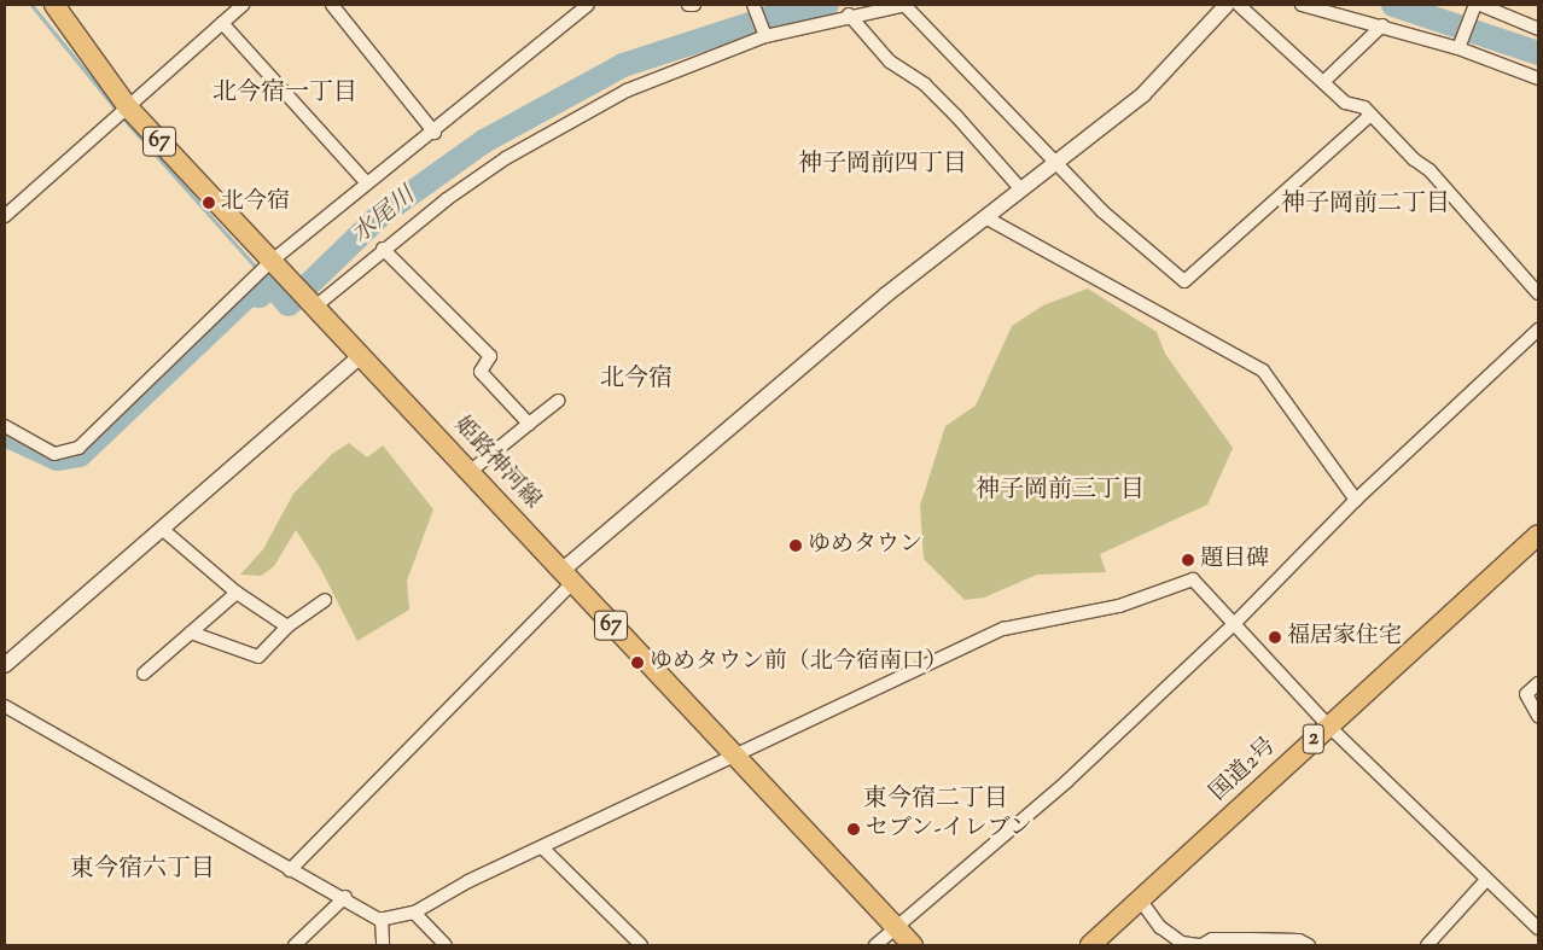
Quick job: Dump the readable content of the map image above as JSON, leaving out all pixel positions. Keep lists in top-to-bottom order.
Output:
{
  "streets": {
    "main road": [
      "67",
      "姫路神河線",
      "2",
      "国道2号"
    ]
  },
  "districts": [
    "北今宿一丁目",
    "神子岡前四丁目",
    "神子岡前二丁目",
    "北今宿",
    "神子岡前三丁目",
    "東今宿二丁目",
    "東今宿六丁目"
  ],
  "water": ["水尾川"],
  "places": [
    "北今宿",
    "ゆめタウン",
    "題目碑",
    "福居家住宅",
    "ゆめタウン前（北今宿南口）",
    "セブン-イレブン"
  ]
}
